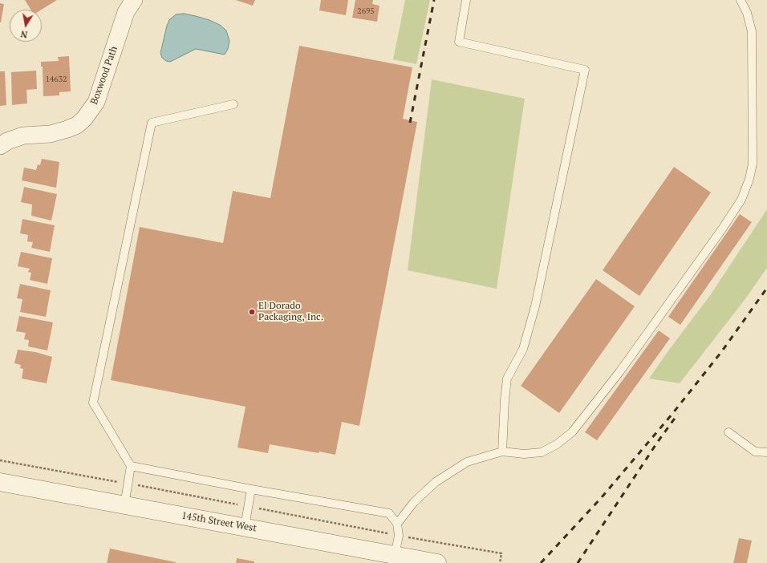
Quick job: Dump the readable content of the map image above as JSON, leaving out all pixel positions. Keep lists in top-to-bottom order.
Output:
{
  "streets": {
    "street": ["Boxwood Path", "145th Street West"]
  },
  "places": ["El Dorado Packaging, Inc."],
  "house_numbers": ["2695", "14632"],
  "north": "bottom"
}
